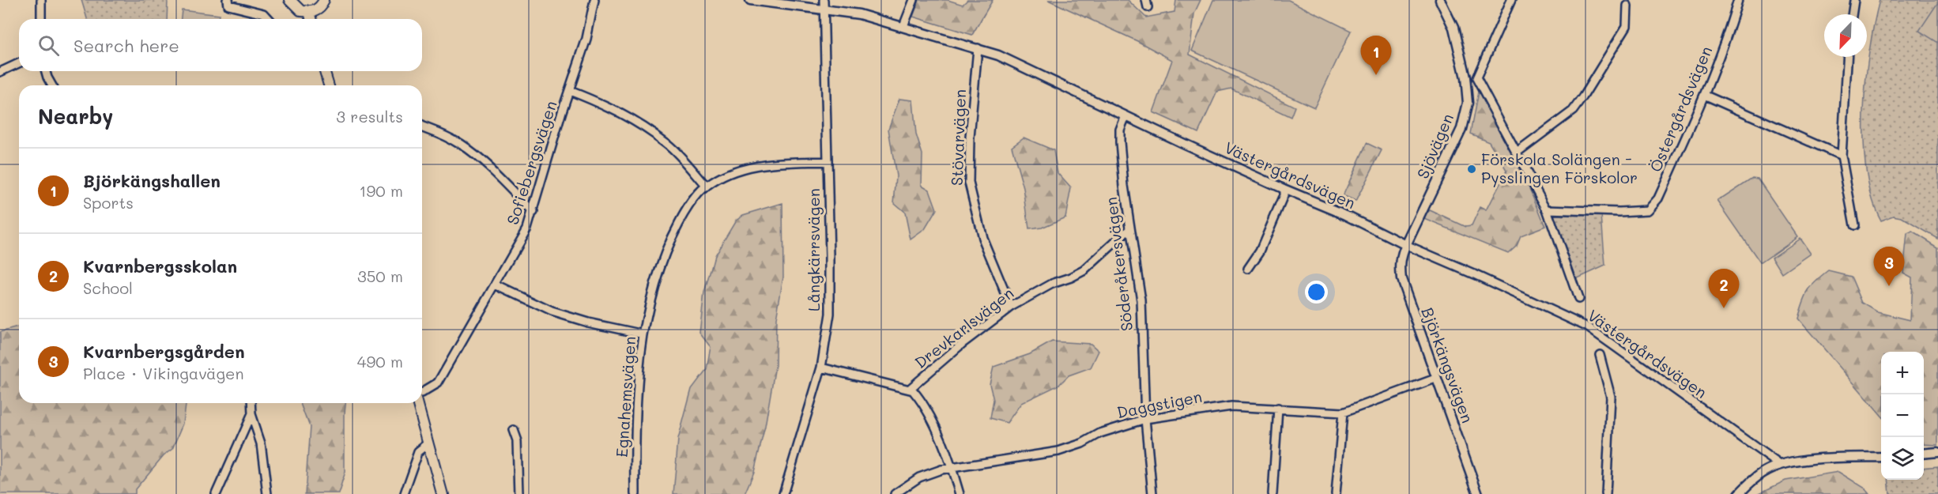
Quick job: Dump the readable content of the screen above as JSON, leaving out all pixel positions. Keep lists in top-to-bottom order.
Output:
{
  "streets": {
    "street": [
      "Östergårdsvägen",
      "Stövarvägen",
      "Sjövägen",
      "Sofiebergsvägen",
      "Västergårdsvägen",
      "Långkärrsvägen",
      "Söderåkersvägen",
      "Drevkarlsvägen",
      "Björkängsvägen",
      "Egnahemsvägen",
      "Daggstigen"
    ]
  },
  "crossings": [
    ["Stövarvägen", "Västergårdsvägen"],
    ["Stövarvägen", "Drevkarlsvägen"],
    ["Sjövägen", "Västergårdsvägen"],
    ["Sjövägen", "Björkängsvägen"],
    ["Västergårdsvägen", "Långkärrsvägen"],
    ["Västergårdsvägen", "Söderåkersvägen"],
    ["Västergårdsvägen", "Björkängsvägen"],
    ["Långkärrsvägen", "Egnahemsvägen"],
    ["Söderåkersvägen", "Drevkarlsvägen"],
    ["Söderåkersvägen", "Daggstigen"],
    ["Björkängsvägen", "Daggstigen"]
  ],
  "places": ["Förskola Solängen - Pysslingen Förskolor"],
  "north": "bottom left",
  "page": {
    "search": "Search here",
    "pins": ["1", "3", "2"],
    "heading": ["Nearby", "3 results"],
    "list": [
      {
        "mark": "1",
        "name": "Björkängshallen",
        "note": "Sports",
        "value": "190 m"
      },
      {
        "mark": "2",
        "name": "Kvarnbergsskolan",
        "note": "School",
        "value": "350 m"
      },
      {
        "mark": "3",
        "name": "Kvarnbergsgården",
        "note": "Place · Vikingavägen",
        "value": "490 m"
      }
    ],
    "map_buttons": ["+", "−"]
  }
}
